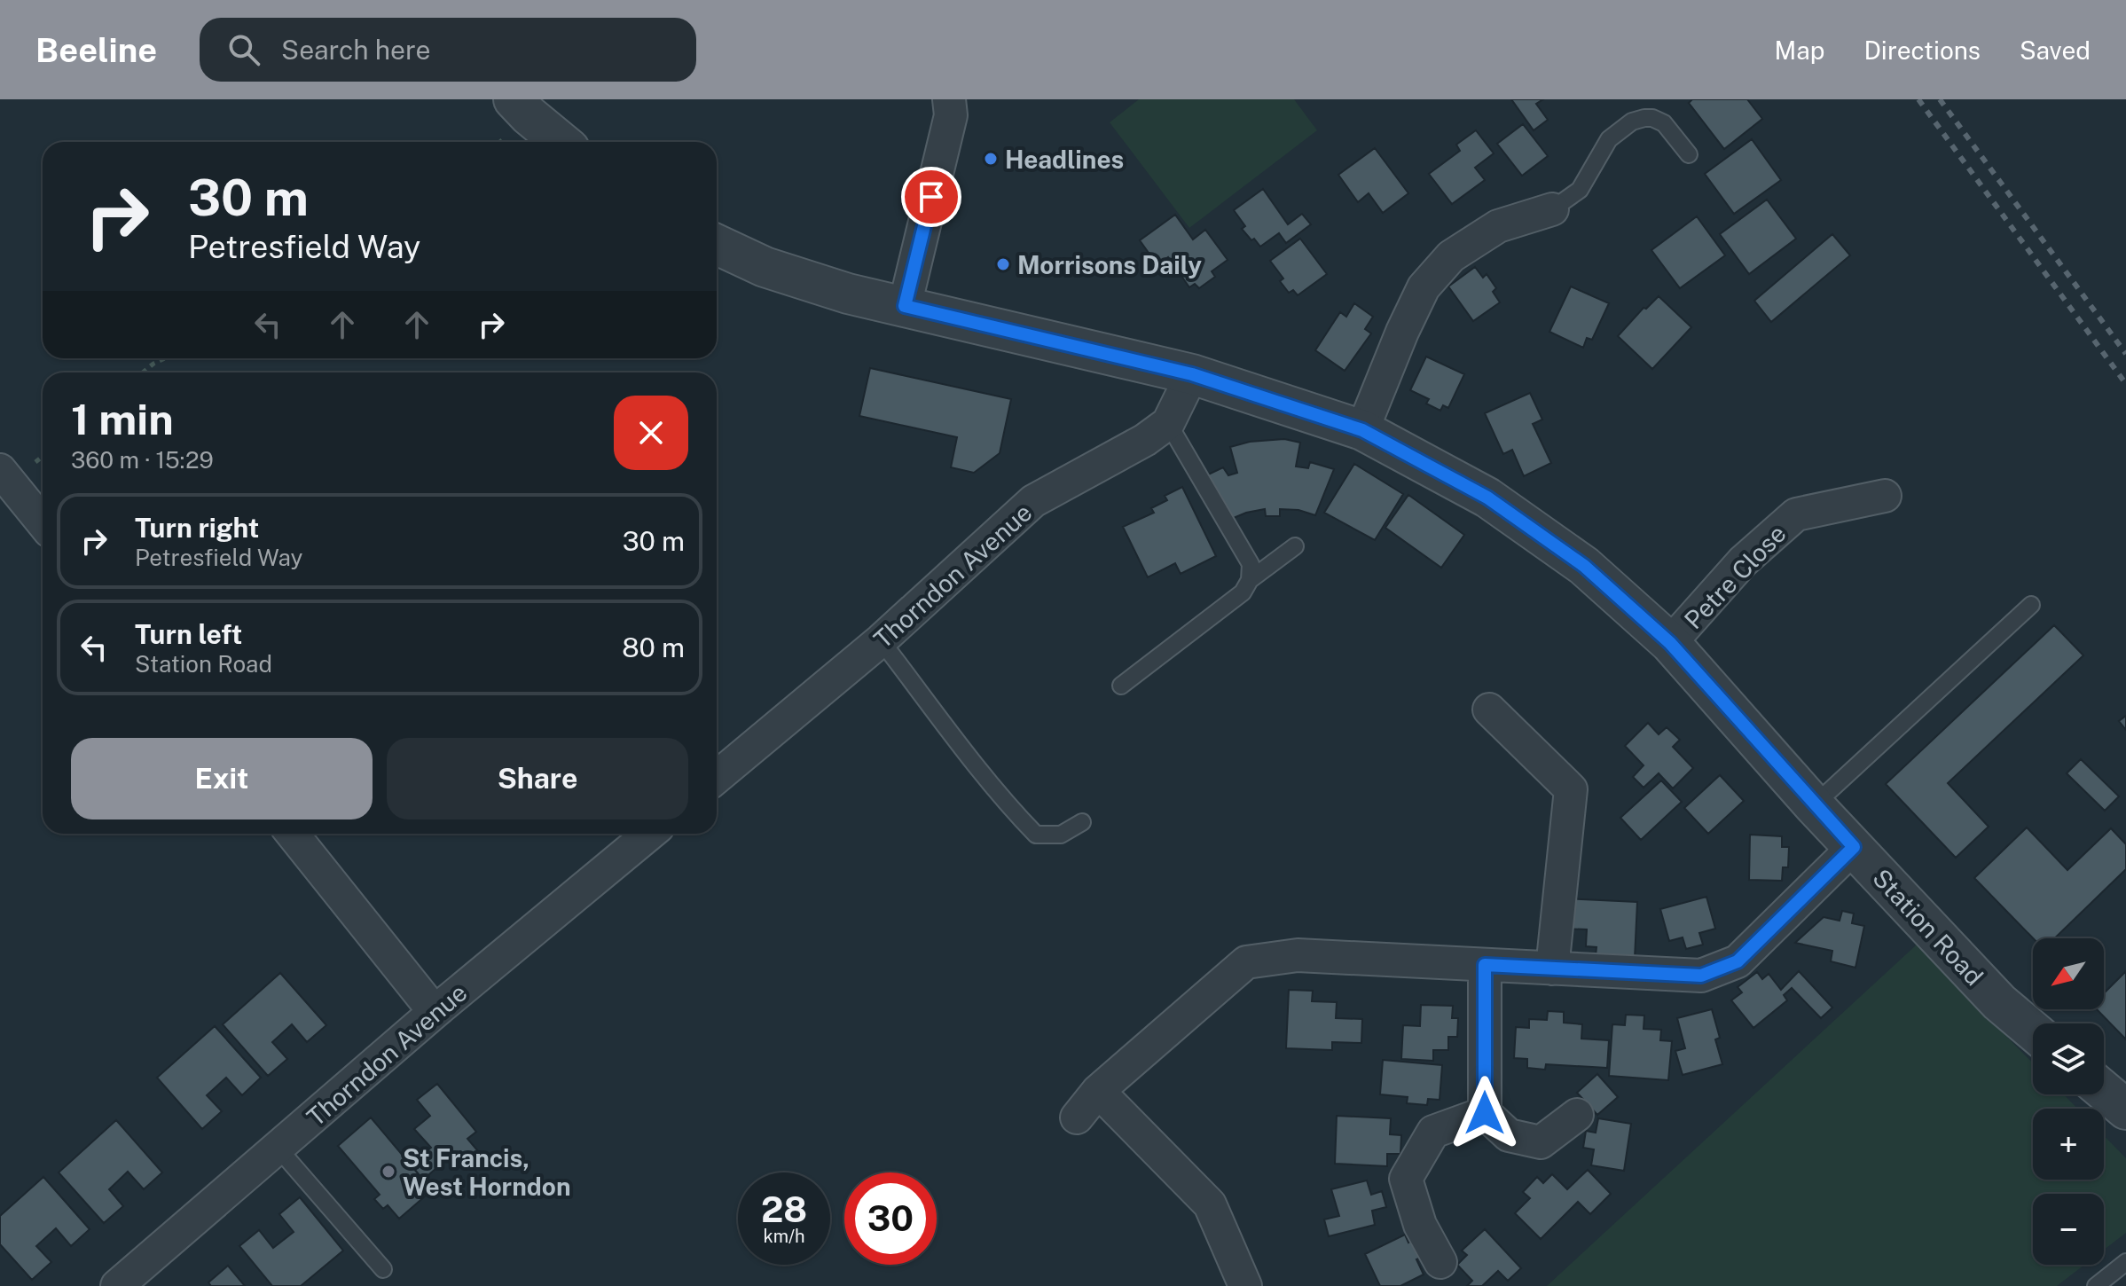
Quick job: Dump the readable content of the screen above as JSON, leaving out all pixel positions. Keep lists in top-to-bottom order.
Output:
{
  "streets": {
    "street": ["Thorndon Avenue", "Petre Close", "Station Road"]
  },
  "crossings": [
    ["Thorndon Avenue", "Station Road"],
    ["Petre Close", "Station Road"]
  ],
  "places": ["Headlines", "Morrisons Daily", "St Francis, West Horndon"],
  "north": "bottom left",
  "page": {
    "header": "Beeline",
    "search": "Search here",
    "nav": ["Map", "Directions", "Saved"],
    "turn": ["30 m", "Petresfield Way"],
    "heading": ["1 min", "360 m · 15:29"],
    "list": [
      {
        "name": "Turn right",
        "note": "Petresfield Way",
        "value": "30 m"
      },
      {
        "name": "Turn left",
        "note": "Station Road",
        "value": "80 m"
      }
    ],
    "buttons": ["Exit", "Share"],
    "map_buttons": ["+", "−"],
    "speed": "28 km/h",
    "limit": "30"
  }
}
